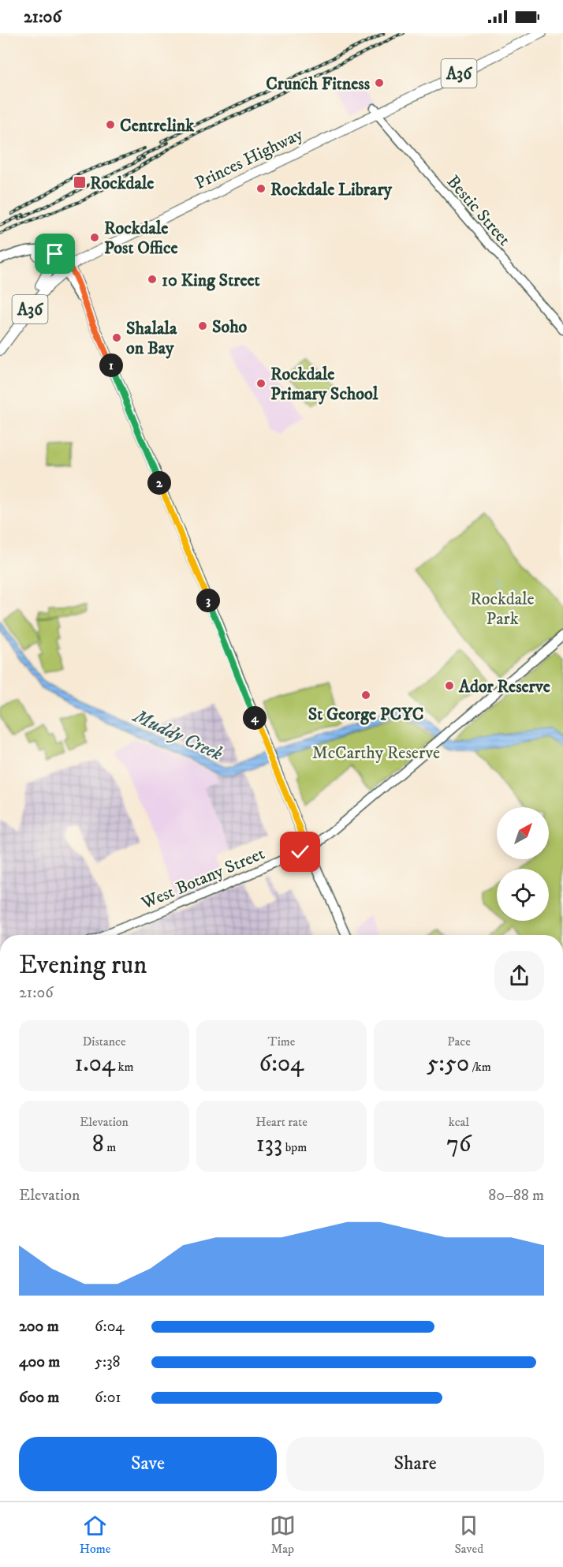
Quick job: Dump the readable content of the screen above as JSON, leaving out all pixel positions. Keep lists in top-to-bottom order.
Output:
{
  "streets": {
    "highway": ["A36", "Princes Highway"],
    "main road": ["Bestic Street", "West Botany Street"]
  },
  "crossings": [
    ["Princes Highway", "Bestic Street"]
  ],
  "water": ["Muddy Creek"],
  "parks": ["Rockdale Park", "McCarthy Reserve"],
  "places": {
    "other": [
      "Crunch Fitness",
      "Centrelink",
      "Rockdale Library",
      "Rockdale Post Office",
      "10 King Street",
      "Soho",
      "Shalala on Bay",
      "Rockdale Primary School",
      "Ador Reserve",
      "St George PCYC"
    ],
    "transit": ["Rockdale"]
  },
  "north": "top right",
  "page": {
    "status": "21:06",
    "pins": [
      "1",
      "2",
      "3",
      "4"
    ],
    "heading": ["Evening run", "21:06"],
    "stats": [
      ["Distance", "1.04 km"],
      ["Time", "6:04"],
      ["Pace", "5:50 /km"],
      ["Elevation", "8 m"],
      ["Heart rate", "133 bpm"],
      ["kcal", "76"]
    ],
    "chart": ["Elevation", "80–88 m"],
    "list": [
      {
        "name": "200 m",
        "note": "6:04"
      },
      {
        "name": "400 m",
        "note": "5:38"
      },
      {
        "name": "600 m",
        "note": "6:01"
      }
    ],
    "buttons": ["Save", "Share"],
    "tabs": ["Home", "Map", "Saved"]
  }
}
